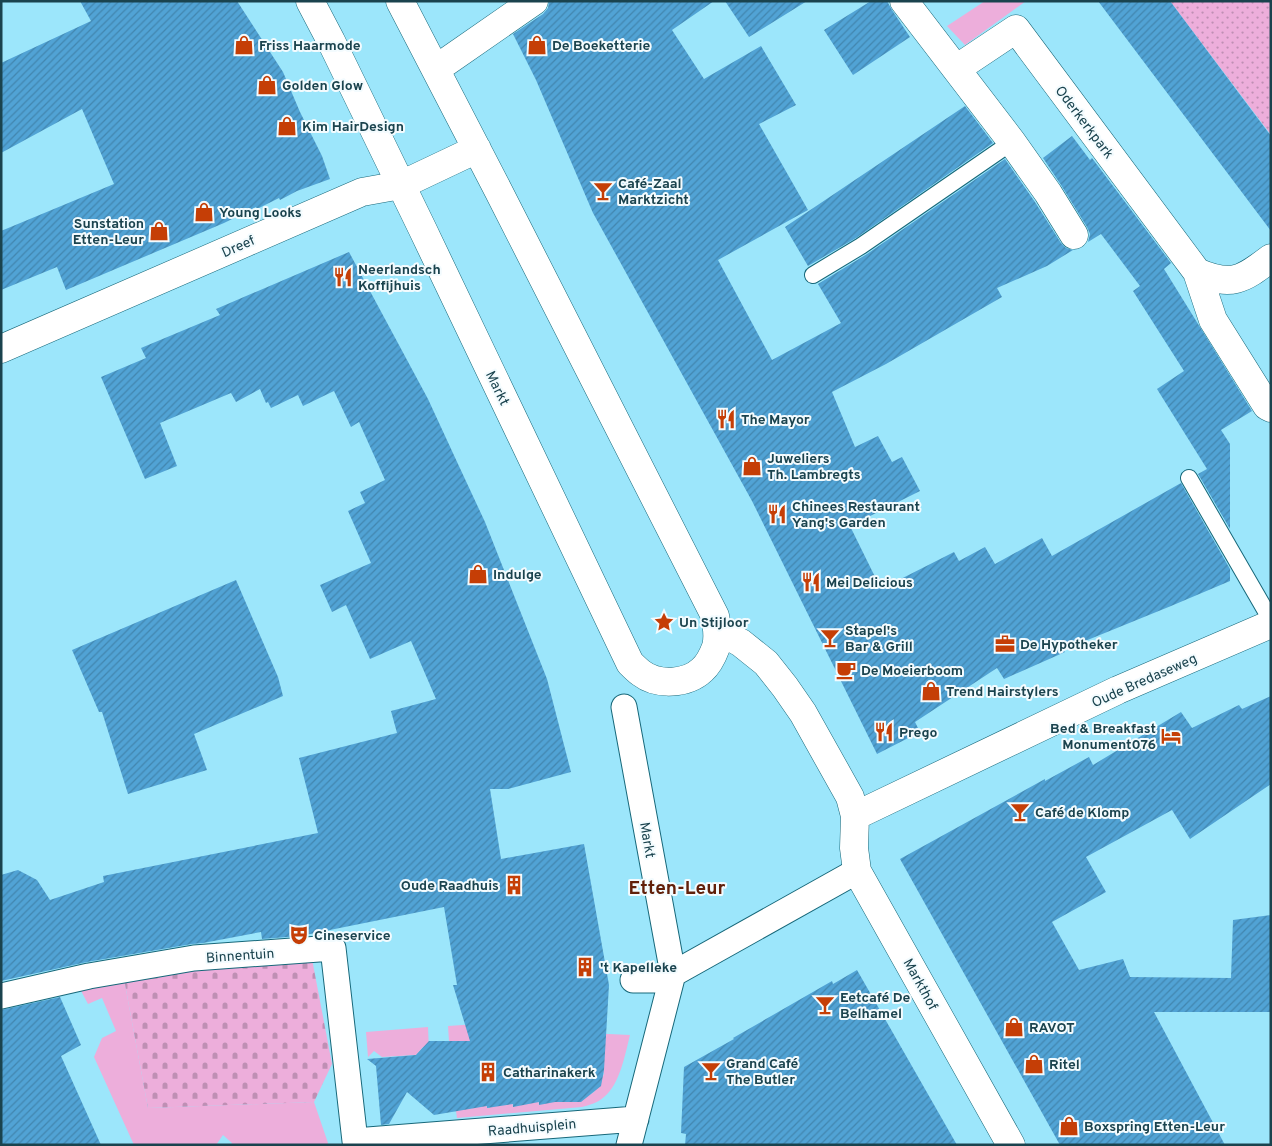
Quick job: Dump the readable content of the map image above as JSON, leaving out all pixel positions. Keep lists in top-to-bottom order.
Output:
{
  "streets": {
    "street": [
      "Oderkerkpark",
      "Dreef",
      "Markt",
      "Oude Bredaseweg",
      "Binnentuin",
      "Markthof",
      "Raadhuisplein"
    ]
  },
  "crossings": [
    ["Dreef", "Markt"],
    ["Markt", "Raadhuisplein"],
    ["Oude Bredaseweg", "Markthof"],
    ["Binnentuin", "Raadhuisplein"]
  ],
  "districts": ["Etten-Leur"],
  "places": {
    "shop": [
      "Friss Haarmode",
      "De Boeketterie",
      "Golden Glow",
      "Kim HairDesign",
      "Young Looks",
      "Sunstation Etten-Leur",
      "Juweliers Th. Lambregts",
      "Indulge",
      "Trend Hairstylers",
      "RAVOT",
      "Ritel",
      "Boxspring Etten-Leur"
    ],
    "bar": [
      "Café-Zaal Marktzicht",
      "Stapel's Bar & Grill",
      "Café de Klomp",
      "Eetcafé De Belhamel",
      "Grand Café The Butler"
    ],
    "restaurant": [
      "Neerlandsch Koffijhuis",
      "The Mayor",
      "Chinees Restaurant Yang's Garden",
      "Mei Delicious",
      "Prego"
    ],
    "place": ["Un Stijloor"],
    "office": ["De Hypotheker"],
    "cafe": ["De Moeierboom"],
    "hotel": ["Bed & Breakfast Monument076"],
    "building": ["Oude Raadhuis", "'t Kapelleke", "Catharinakerk"],
    "theatre": ["Cineservice"]
  }
}
